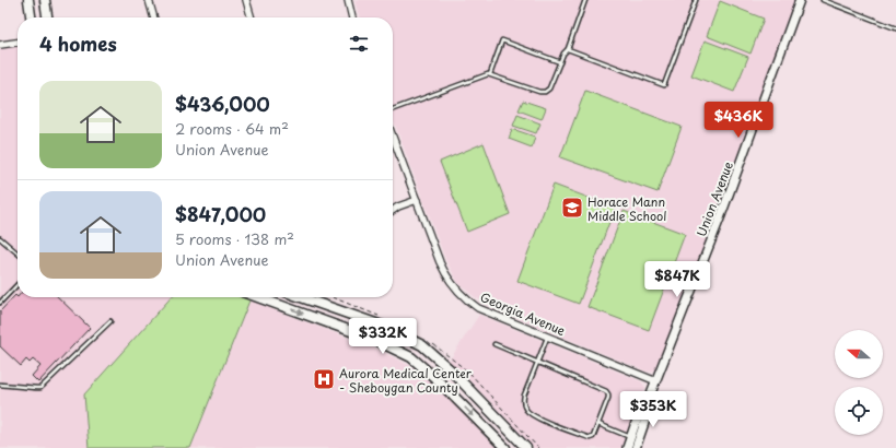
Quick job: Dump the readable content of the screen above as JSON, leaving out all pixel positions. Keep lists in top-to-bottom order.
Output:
{
  "streets": {
    "street": ["Union Avenue", "Georgia Avenue"]
  },
  "crossings": [
    ["Union Avenue", "Georgia Avenue"]
  ],
  "places": {
    "school or university": ["Horace Mann Middle School"],
    "hospital": ["Aurora Medical Center - Sheboygan County"]
  },
  "north": "left",
  "page": {
    "heading": "4 homes",
    "list": [
      {
        "name": "$436,000",
        "note": "2 rooms · 64 m² · Union Avenue"
      },
      {
        "name": "$847,000",
        "note": "5 rooms · 138 m² · Union Avenue"
      }
    ],
    "price": [
      "$436K",
      "$847K",
      "$332K",
      "$353K"
    ]
  }
}
